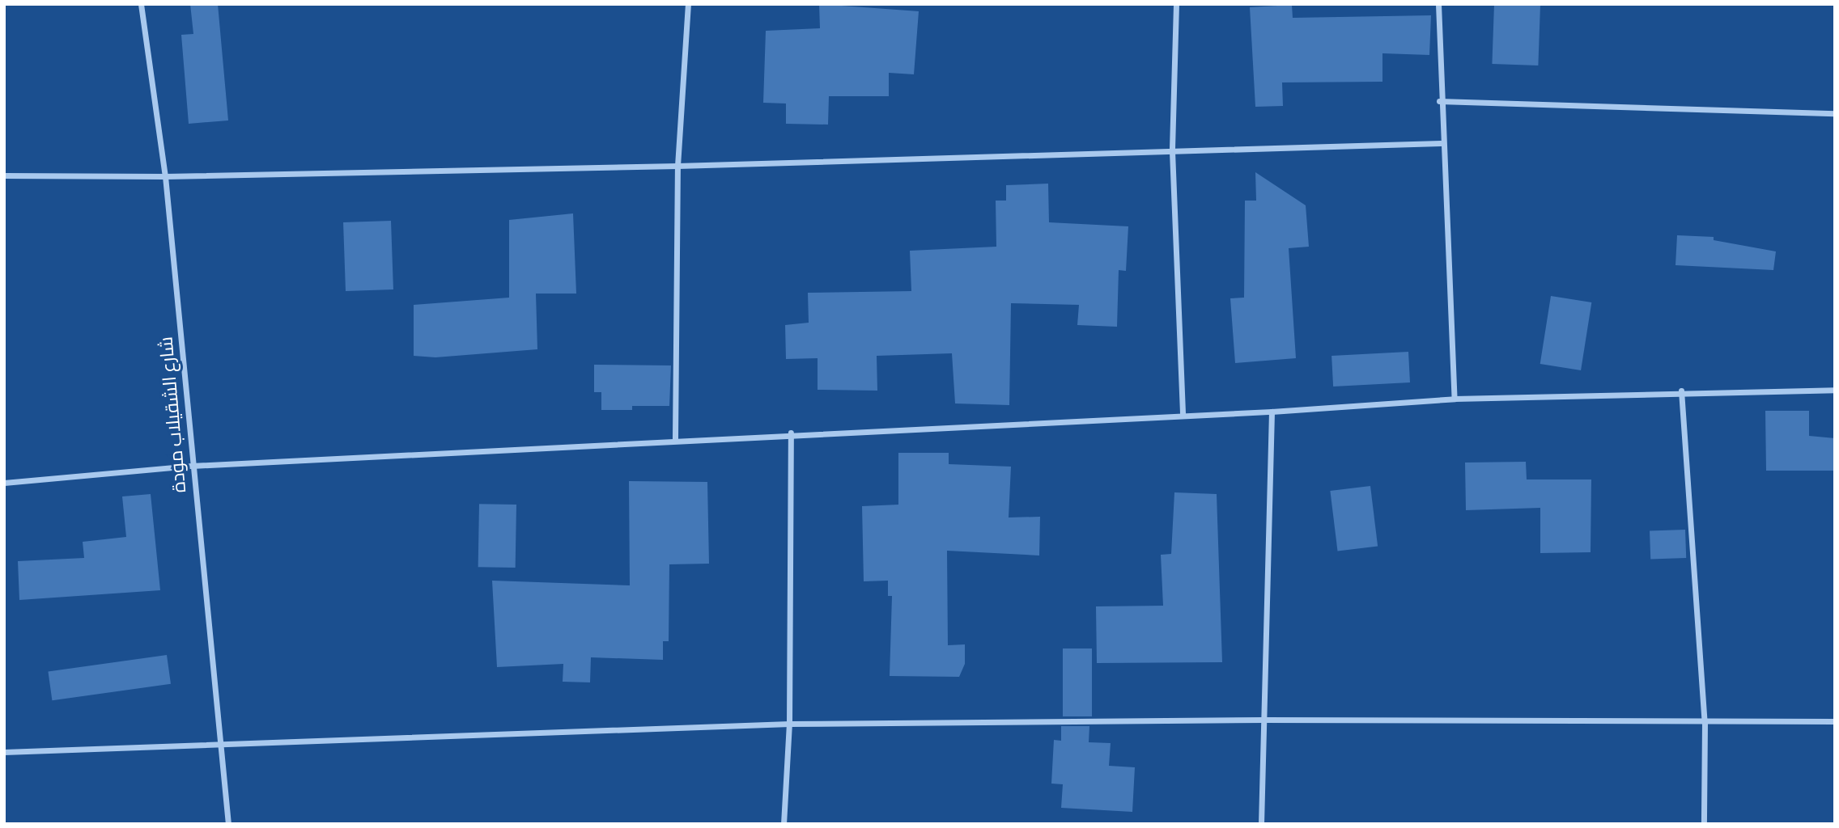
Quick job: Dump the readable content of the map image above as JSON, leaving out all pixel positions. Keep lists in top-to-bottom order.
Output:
{
  "streets": {
    "street": ["شارع الشقيلاب مودة"]
  }
}
